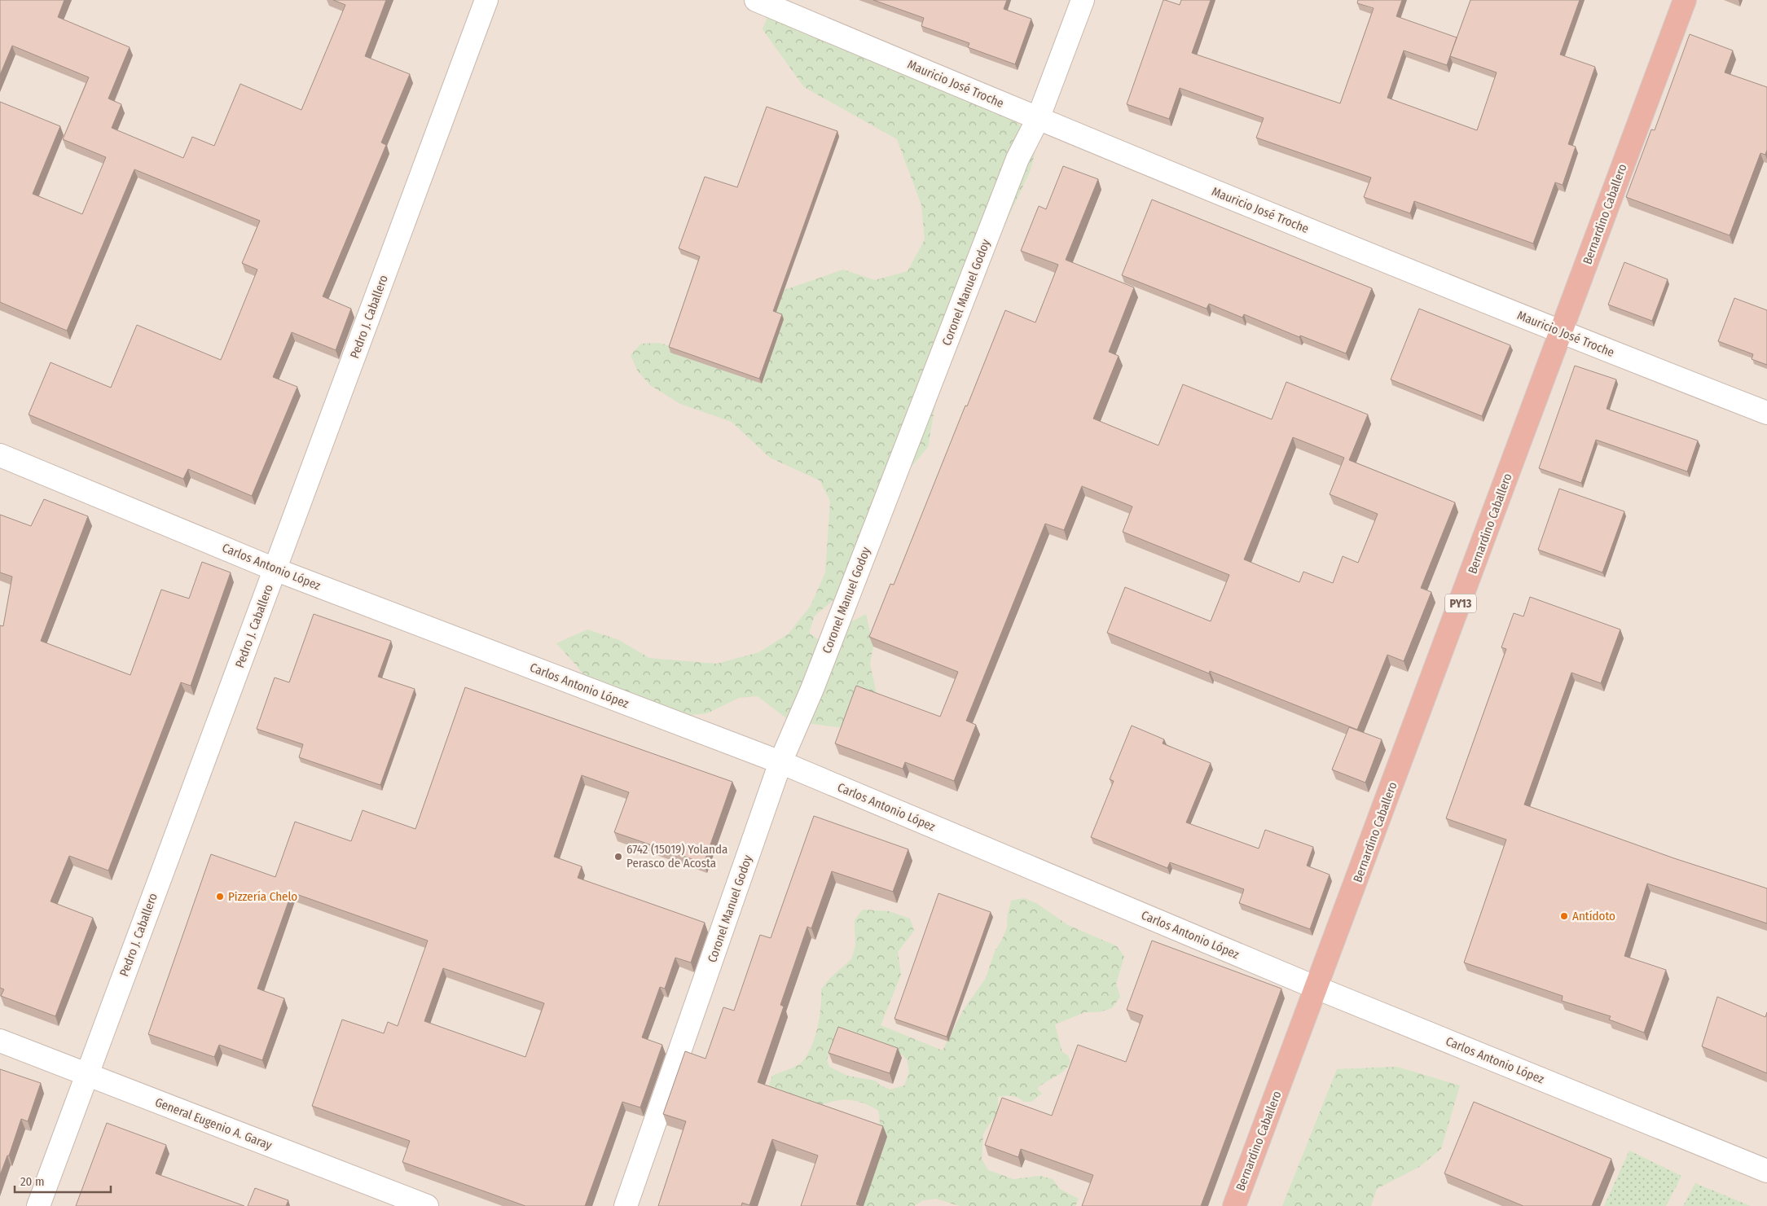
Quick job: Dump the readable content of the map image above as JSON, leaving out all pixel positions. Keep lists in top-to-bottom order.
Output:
{
  "streets": {
    "highway": ["Bernardino Caballero", "PY13"],
    "street": [
      "Mauricio José Troche",
      "Coronel Manuel Godoy",
      "Pedro J. Caballero",
      "Carlos Antonio López",
      "General Eugenio A. Garay"
    ]
  },
  "crossings": [
    ["Mauricio José Troche", "Bernardino Caballero"],
    ["Mauricio José Troche", "Coronel Manuel Godoy"],
    ["Bernardino Caballero", "Carlos Antonio López"],
    ["Coronel Manuel Godoy", "Carlos Antonio López"],
    ["Pedro J. Caballero", "Carlos Antonio López"],
    ["Pedro J. Caballero", "General Eugenio A. Garay"]
  ],
  "places": ["6742 (15019) Yolanda Perasco de Acosta", "Pizzería Chelo", "Antídoto"],
  "scale_bar": "20 m"
}
